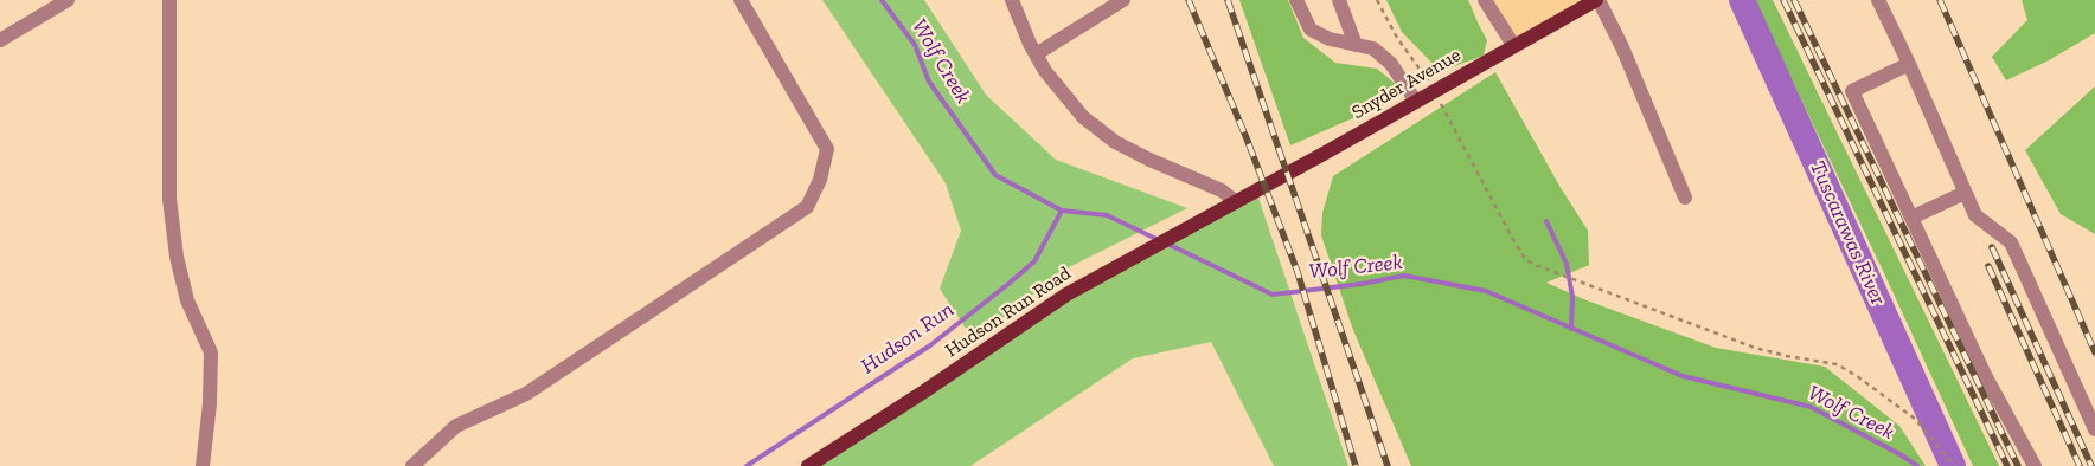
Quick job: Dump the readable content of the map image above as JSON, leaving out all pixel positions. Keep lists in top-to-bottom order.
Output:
{
  "streets": {
    "main road": ["Snyder Avenue", "Hudson Run Road"]
  },
  "crossings": [
    ["Snyder Avenue", "Hudson Run Road"]
  ],
  "water": ["Wolf Creek", "Tuscarawas River", "Hudson Run"]
}
